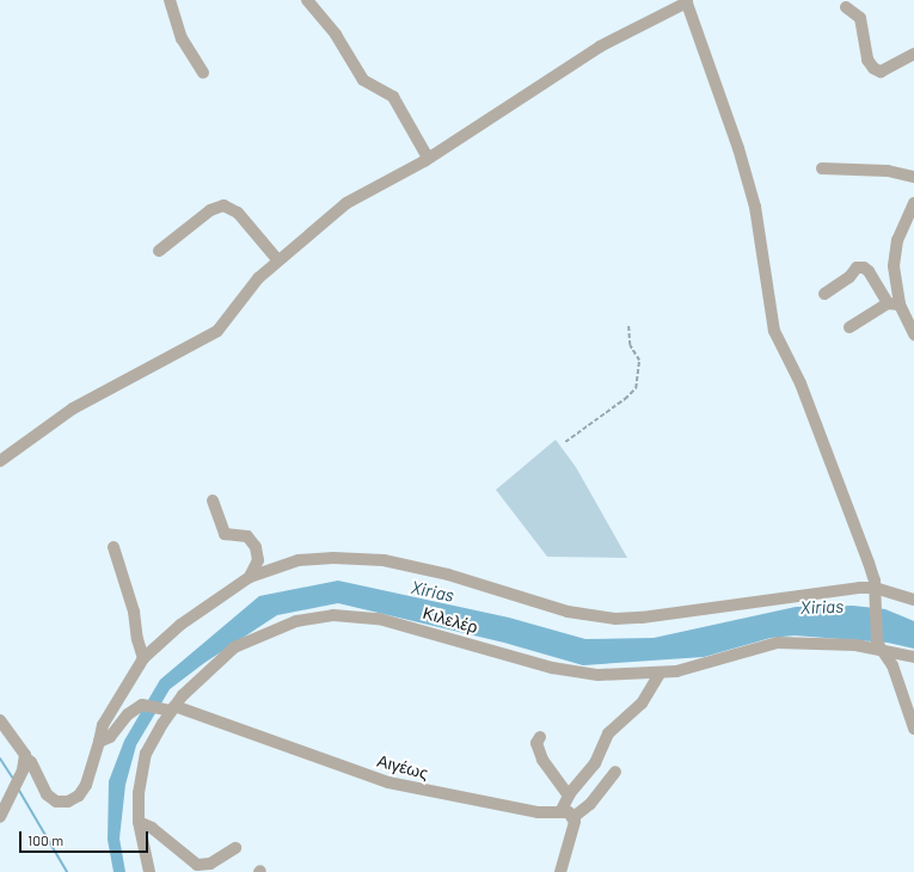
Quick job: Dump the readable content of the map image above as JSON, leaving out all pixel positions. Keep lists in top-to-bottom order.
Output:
{
  "streets": {
    "street": ["Κιλελέρ", "Αιγέως"]
  },
  "crossings": [
    ["Κιλελέρ", "Αιγέως"]
  ],
  "water": ["Xirias"],
  "scale_bar": "100 m"
}
